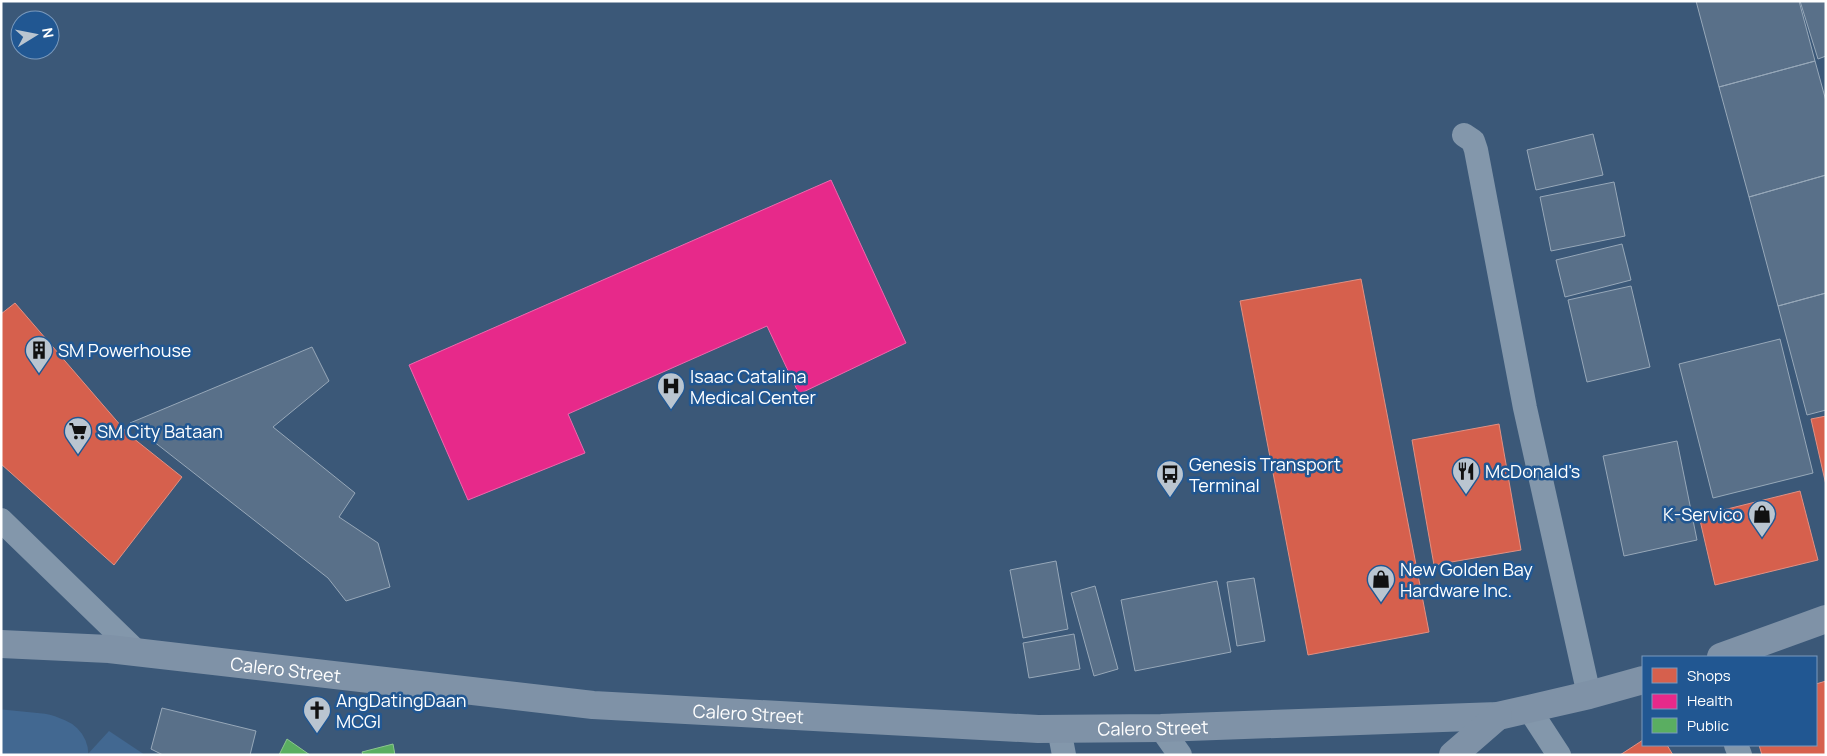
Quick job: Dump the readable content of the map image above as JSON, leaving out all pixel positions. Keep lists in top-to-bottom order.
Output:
{
  "streets": {
    "main road": ["Calero Street"]
  },
  "places": {
    "building": ["SM Powerhouse"],
    "hospital": ["Isaac Catalina Medical Center"],
    "supermarket": ["SM City Bataan"],
    "restaurant": ["McDonald's"],
    "bus stop": ["Genesis Transport Terminal"],
    "shop": ["K-Servico", "New Golden Bay Hardware Inc."],
    "church": ["AngDatingDaan MCGI"]
  },
  "legend": ["Shops", "Health", "Public"],
  "north": "right"
}
